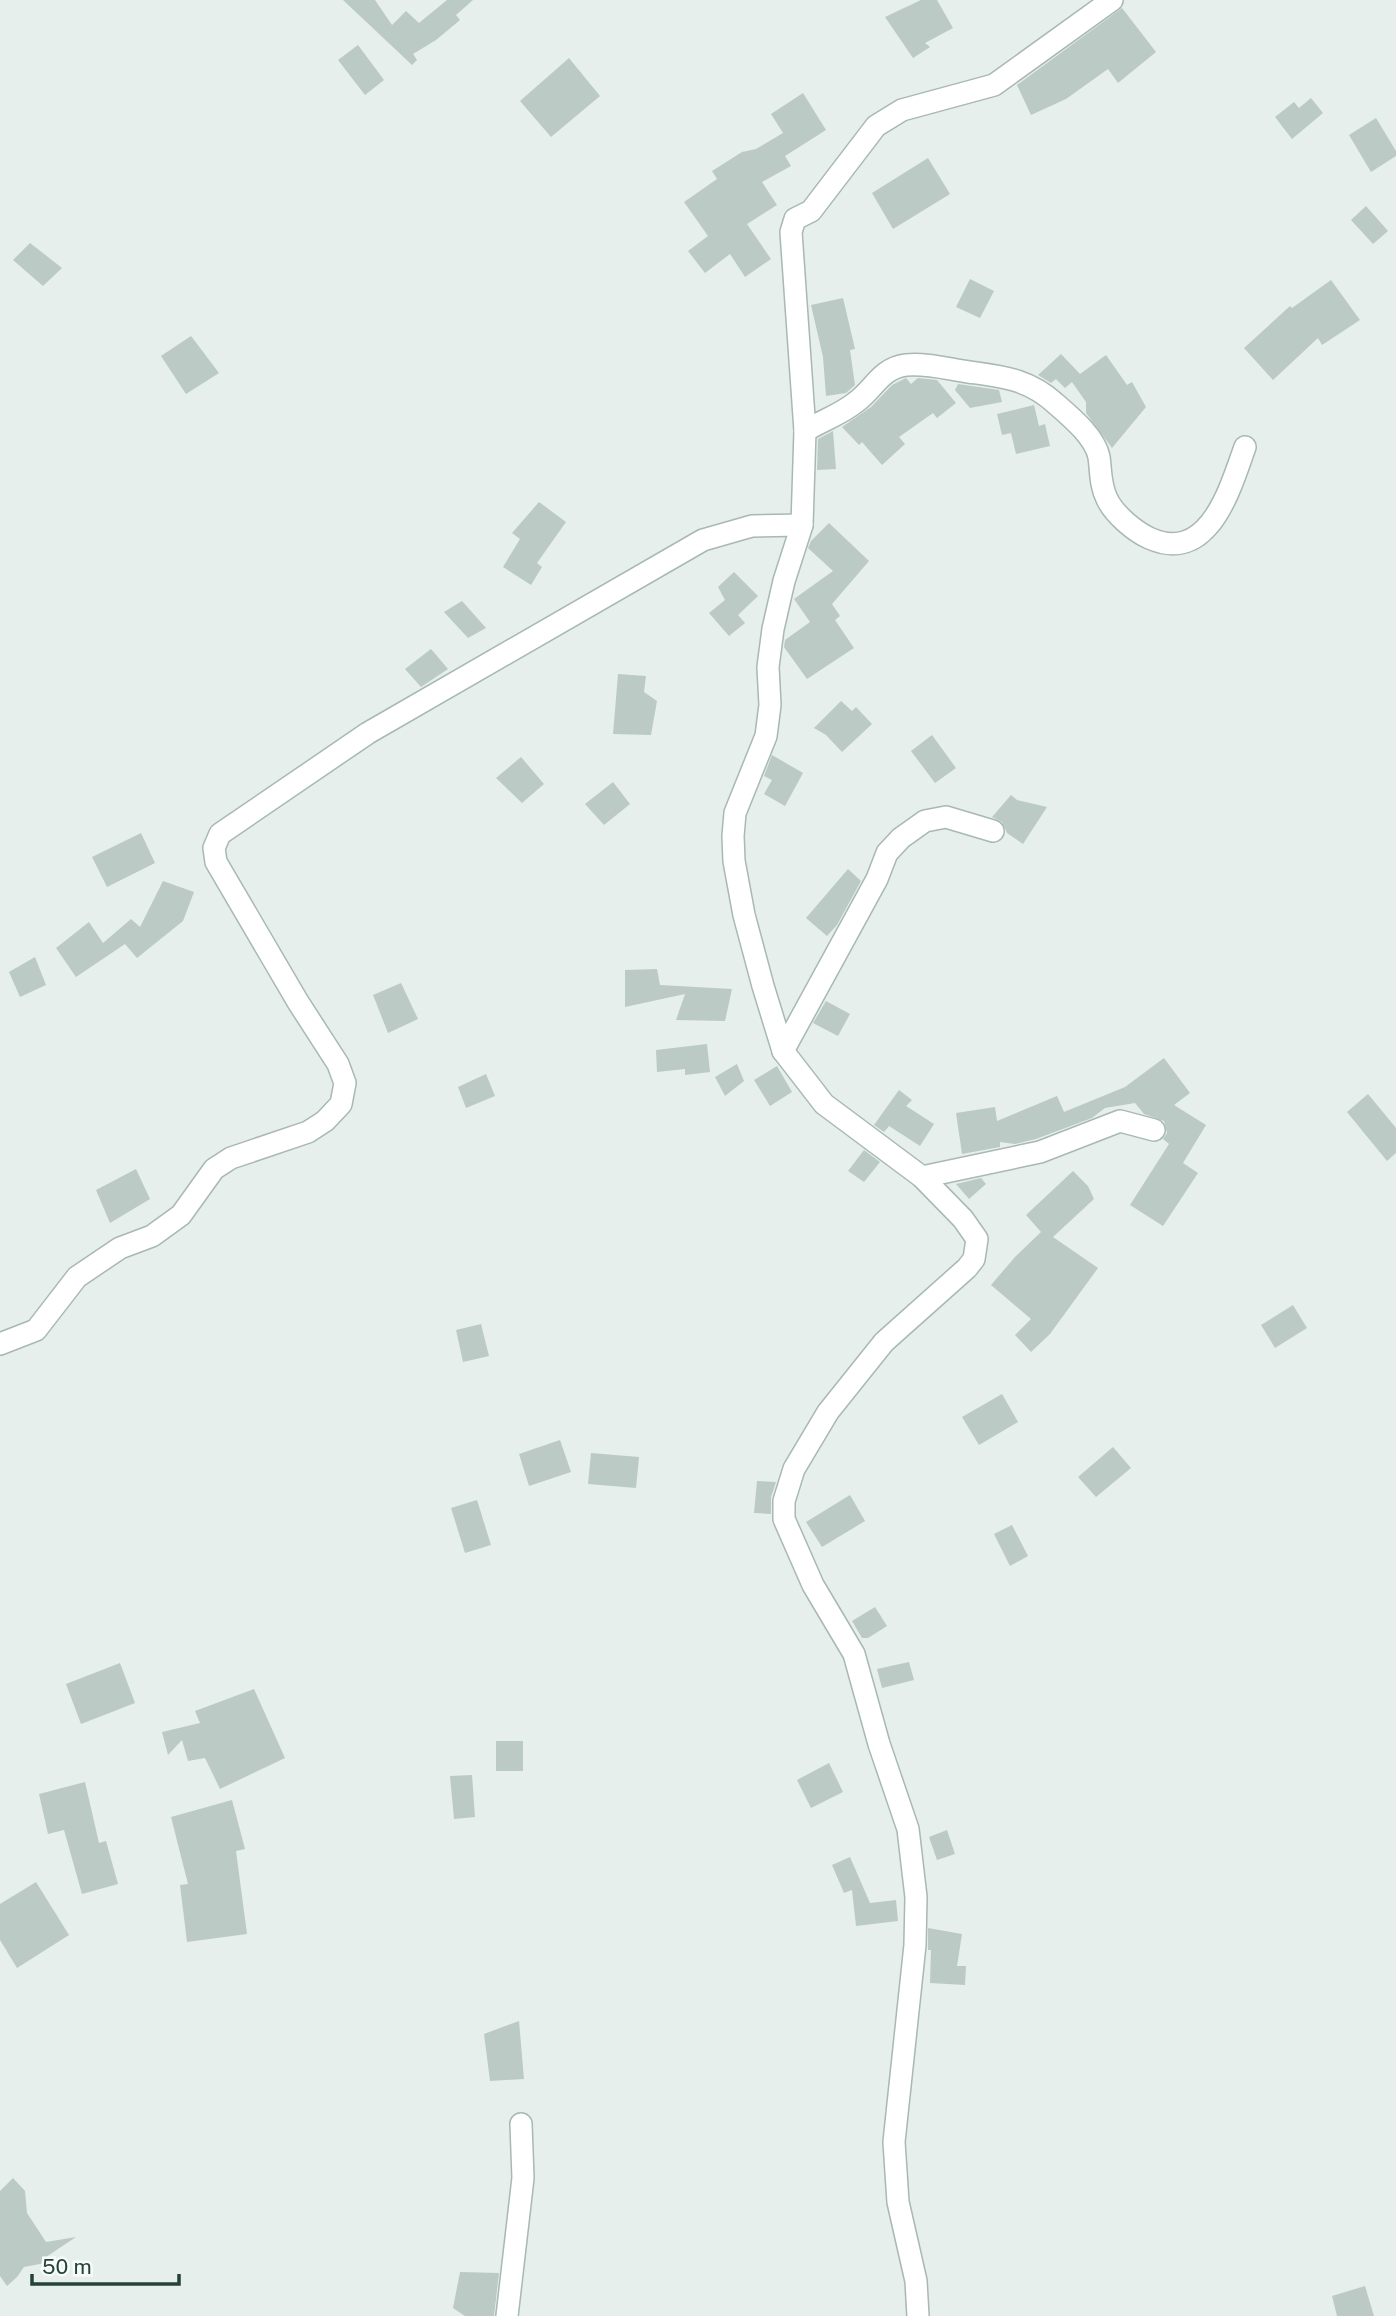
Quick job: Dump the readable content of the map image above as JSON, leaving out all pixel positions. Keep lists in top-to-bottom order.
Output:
{
  "scale_bar": "50 m"
}
